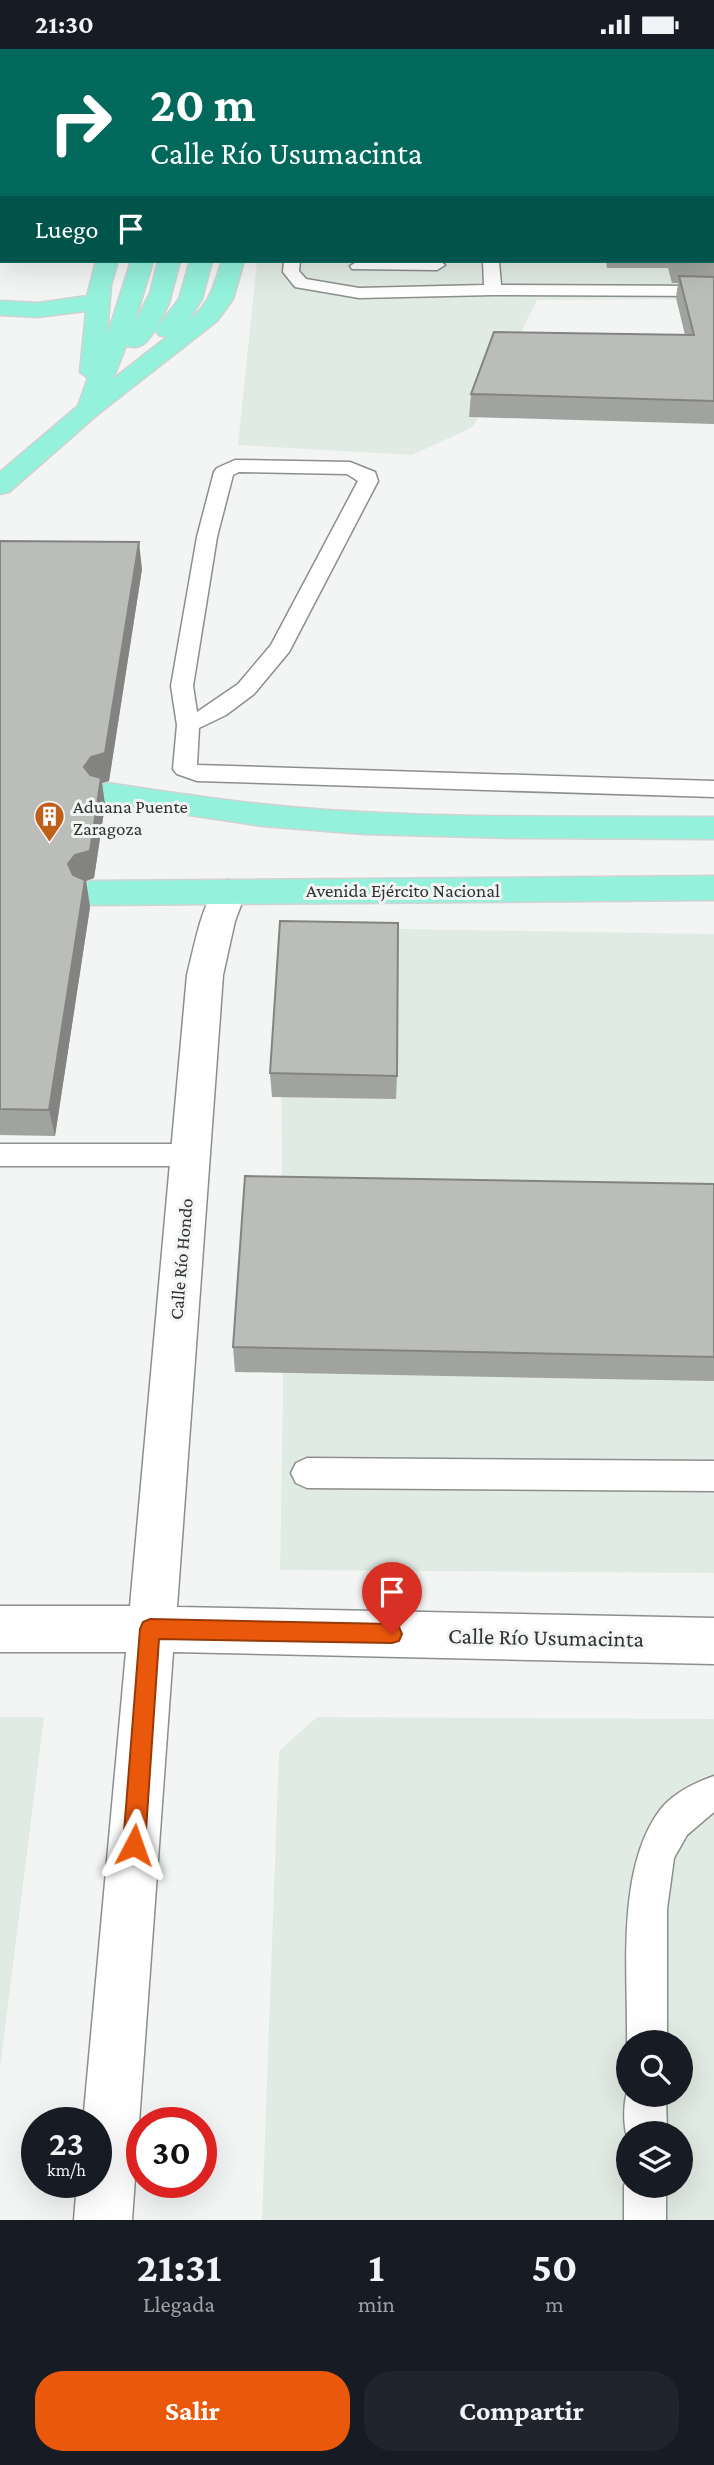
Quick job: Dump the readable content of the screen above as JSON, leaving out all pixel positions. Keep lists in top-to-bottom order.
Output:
{
  "streets": {
    "main road": ["Avenida Ejército Nacional"],
    "street": ["Calle Río Hondo", "Calle Río Usumacinta"]
  },
  "crossings": [
    ["Avenida Ejército Nacional", "Calle Río Hondo"],
    ["Calle Río Hondo", "Calle Río Usumacinta"]
  ],
  "places": {
    "building": ["Aduana Puente Zaragoza"]
  },
  "page": {
    "status": "21:30",
    "turn": ["20 m", "Calle Río Usumacinta"],
    "then": "Luego",
    "speed": "23 km/h",
    "limit": "30",
    "eta": [
      "21:31",
      "Llegada",
      "1",
      "min",
      "50",
      "m"
    ],
    "buttons": ["Salir", "Compartir"]
  }
}
